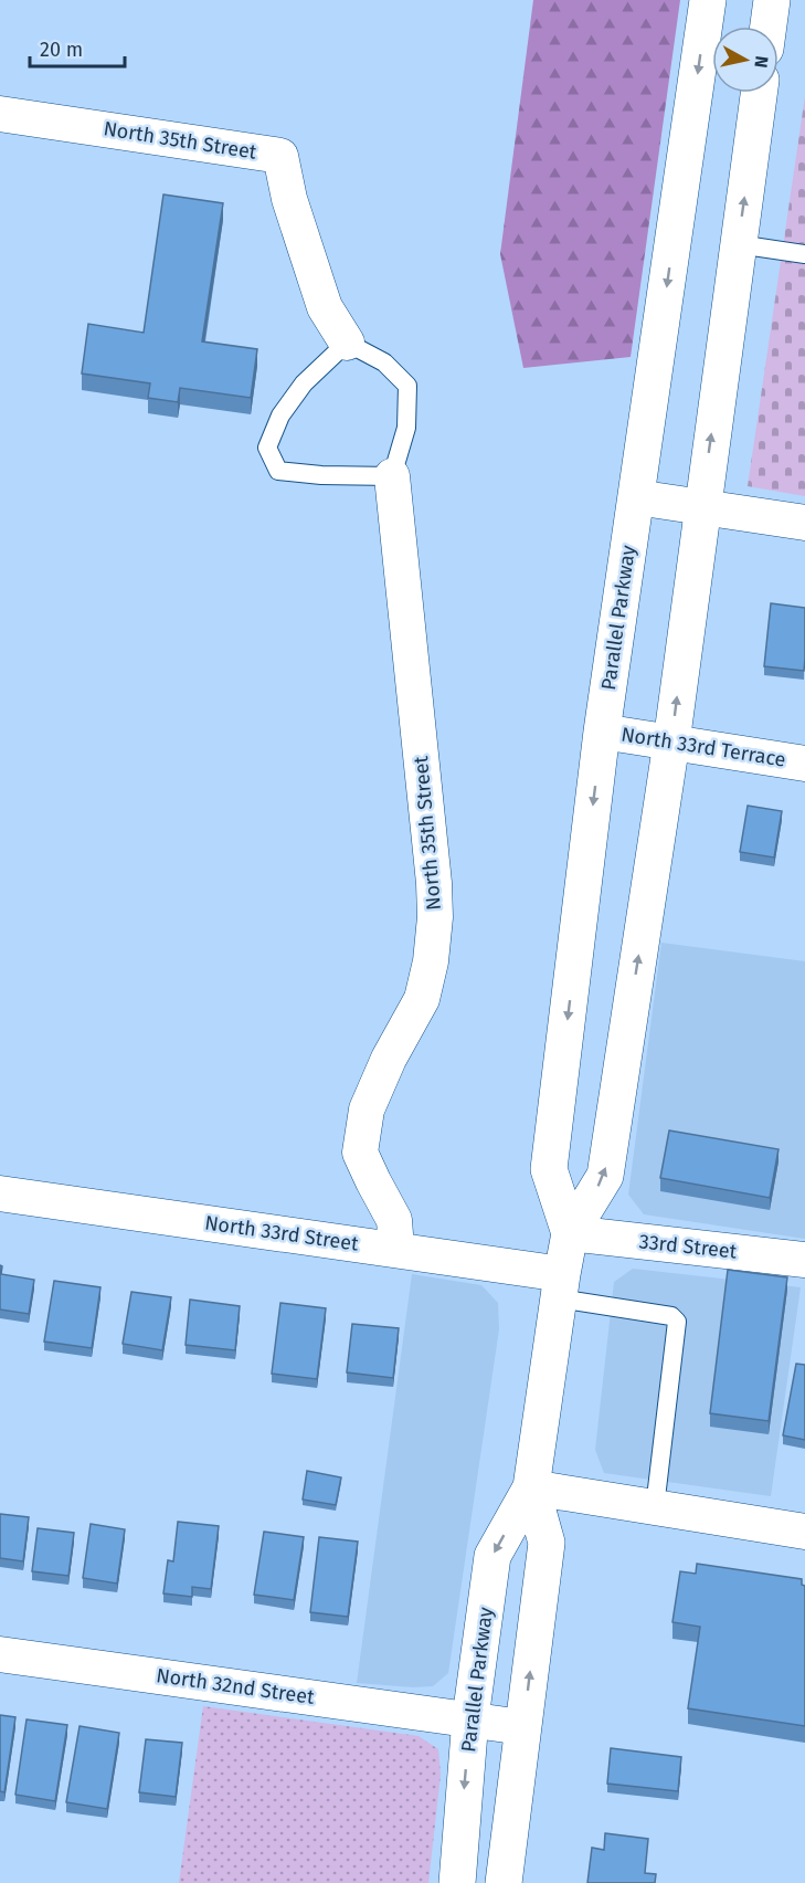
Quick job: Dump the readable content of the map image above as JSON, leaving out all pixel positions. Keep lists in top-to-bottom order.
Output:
{
  "streets": {
    "main road": ["Parallel Parkway"],
    "street": [
      "North 35th Street",
      "North 33rd Terrace",
      "North 33rd Street",
      "33rd Street",
      "North 32nd Street"
    ]
  },
  "crossings": [
    ["North 35th Street", "North 33rd Street"],
    ["Parallel Parkway", "North 33rd Terrace"],
    ["Parallel Parkway", "North 33rd Street"],
    ["Parallel Parkway", "33rd Street"],
    ["Parallel Parkway", "North 32nd Street"]
  ],
  "scale_bar": "20 m",
  "north": "right"
}
